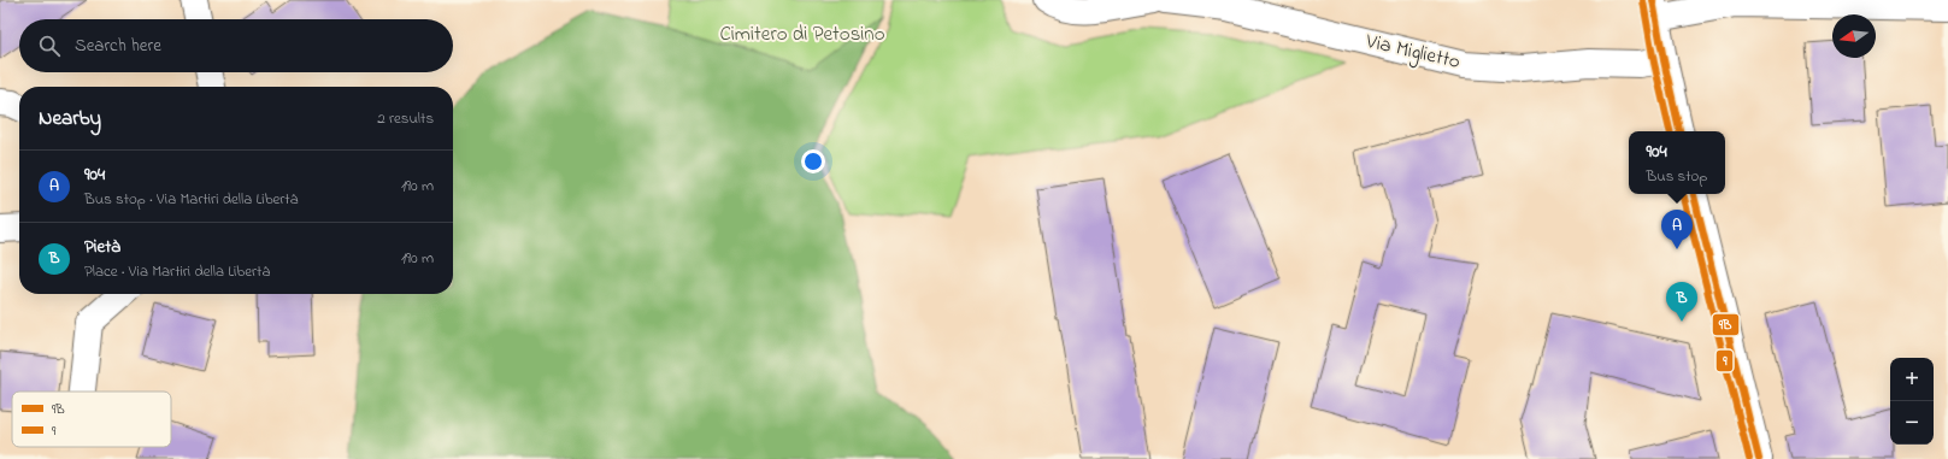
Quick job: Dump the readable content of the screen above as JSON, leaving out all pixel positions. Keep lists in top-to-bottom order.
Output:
{
  "streets": {
    "street": ["Via Miglietto"]
  },
  "parks": ["Cimitero di Petosino"],
  "lines": ["transit line 9B", "transit line 9"],
  "legend": ["9B", "9"],
  "north": "left",
  "page": {
    "search": "Search here",
    "heading": ["Nearby", "2 results"],
    "popup": ["904", "Bus stop"],
    "list": [
      {
        "mark": "A",
        "name": "904",
        "note": "Bus stop · Via Martiri della Libertà",
        "value": "190 m"
      },
      {
        "mark": "B",
        "name": "Pietà",
        "note": "Place · Via Martiri della Libertà",
        "value": "190 m"
      }
    ],
    "pins": ["A", "B"],
    "map_buttons": ["+", "−"]
  }
}
